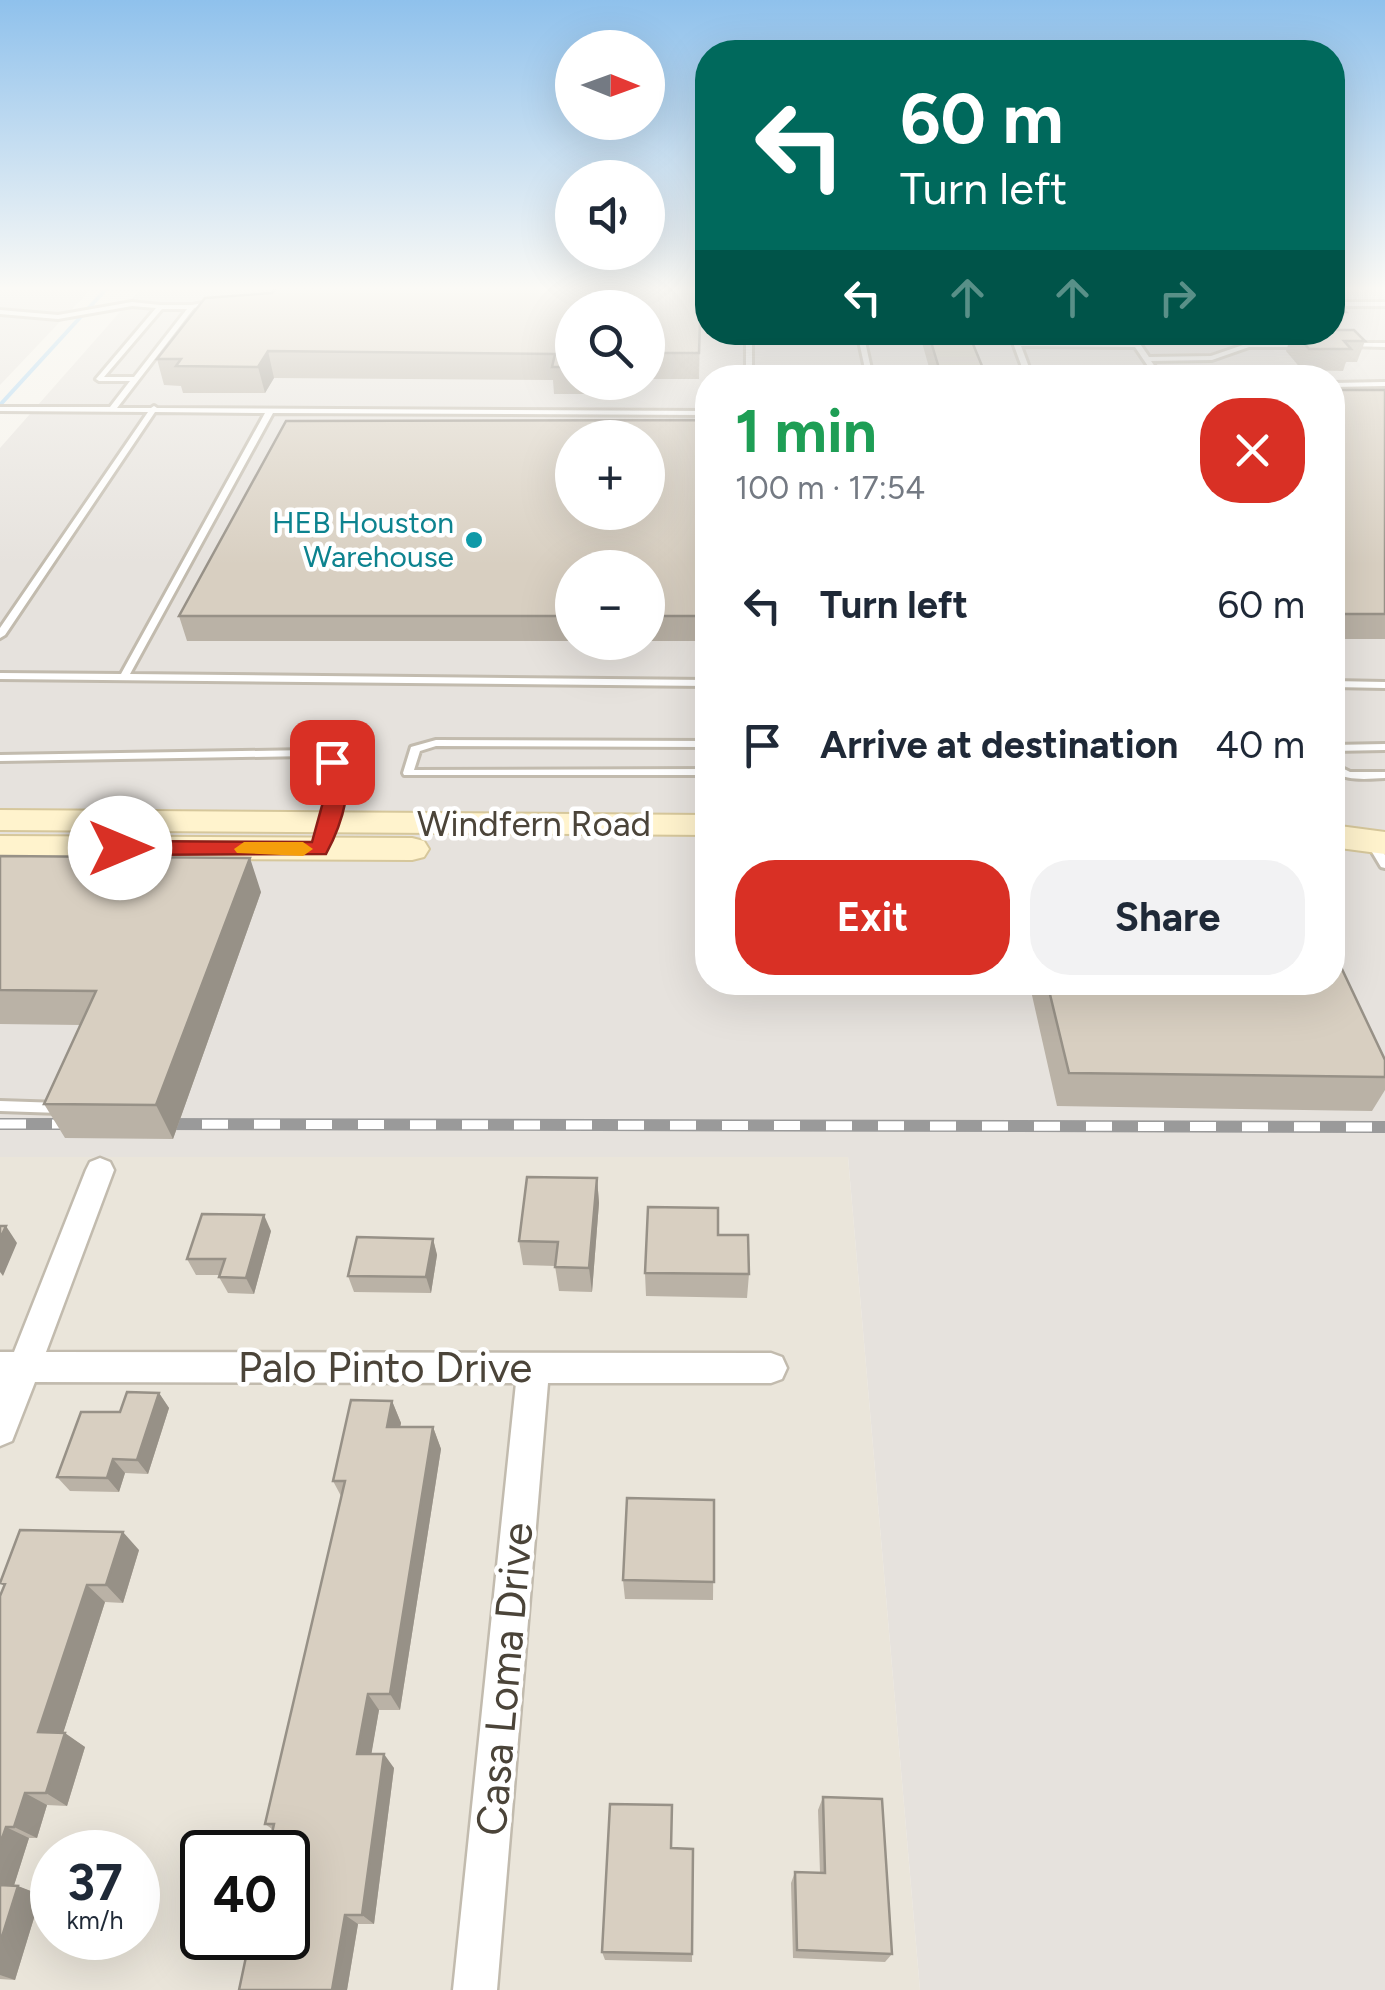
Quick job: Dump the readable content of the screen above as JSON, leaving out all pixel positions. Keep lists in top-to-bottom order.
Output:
{
  "streets": {
    "street": ["Windfern Road", "Palo Pinto Drive", "Casa Loma Drive"]
  },
  "crossings": [
    ["Palo Pinto Drive", "Casa Loma Drive"]
  ],
  "places": ["HEB Houston Warehouse"],
  "north": "right",
  "page": {
    "map_buttons": ["+", "−"],
    "turn": ["60 m", "Turn left"],
    "heading": ["1 min", "100 m · 17:54"],
    "list": [
      {
        "name": "Turn left",
        "value": "60 m"
      },
      {
        "name": "Arrive at destination",
        "value": "40 m"
      }
    ],
    "buttons": ["Exit", "Share"],
    "speed": "37 km/h",
    "limit": "40"
  }
}
